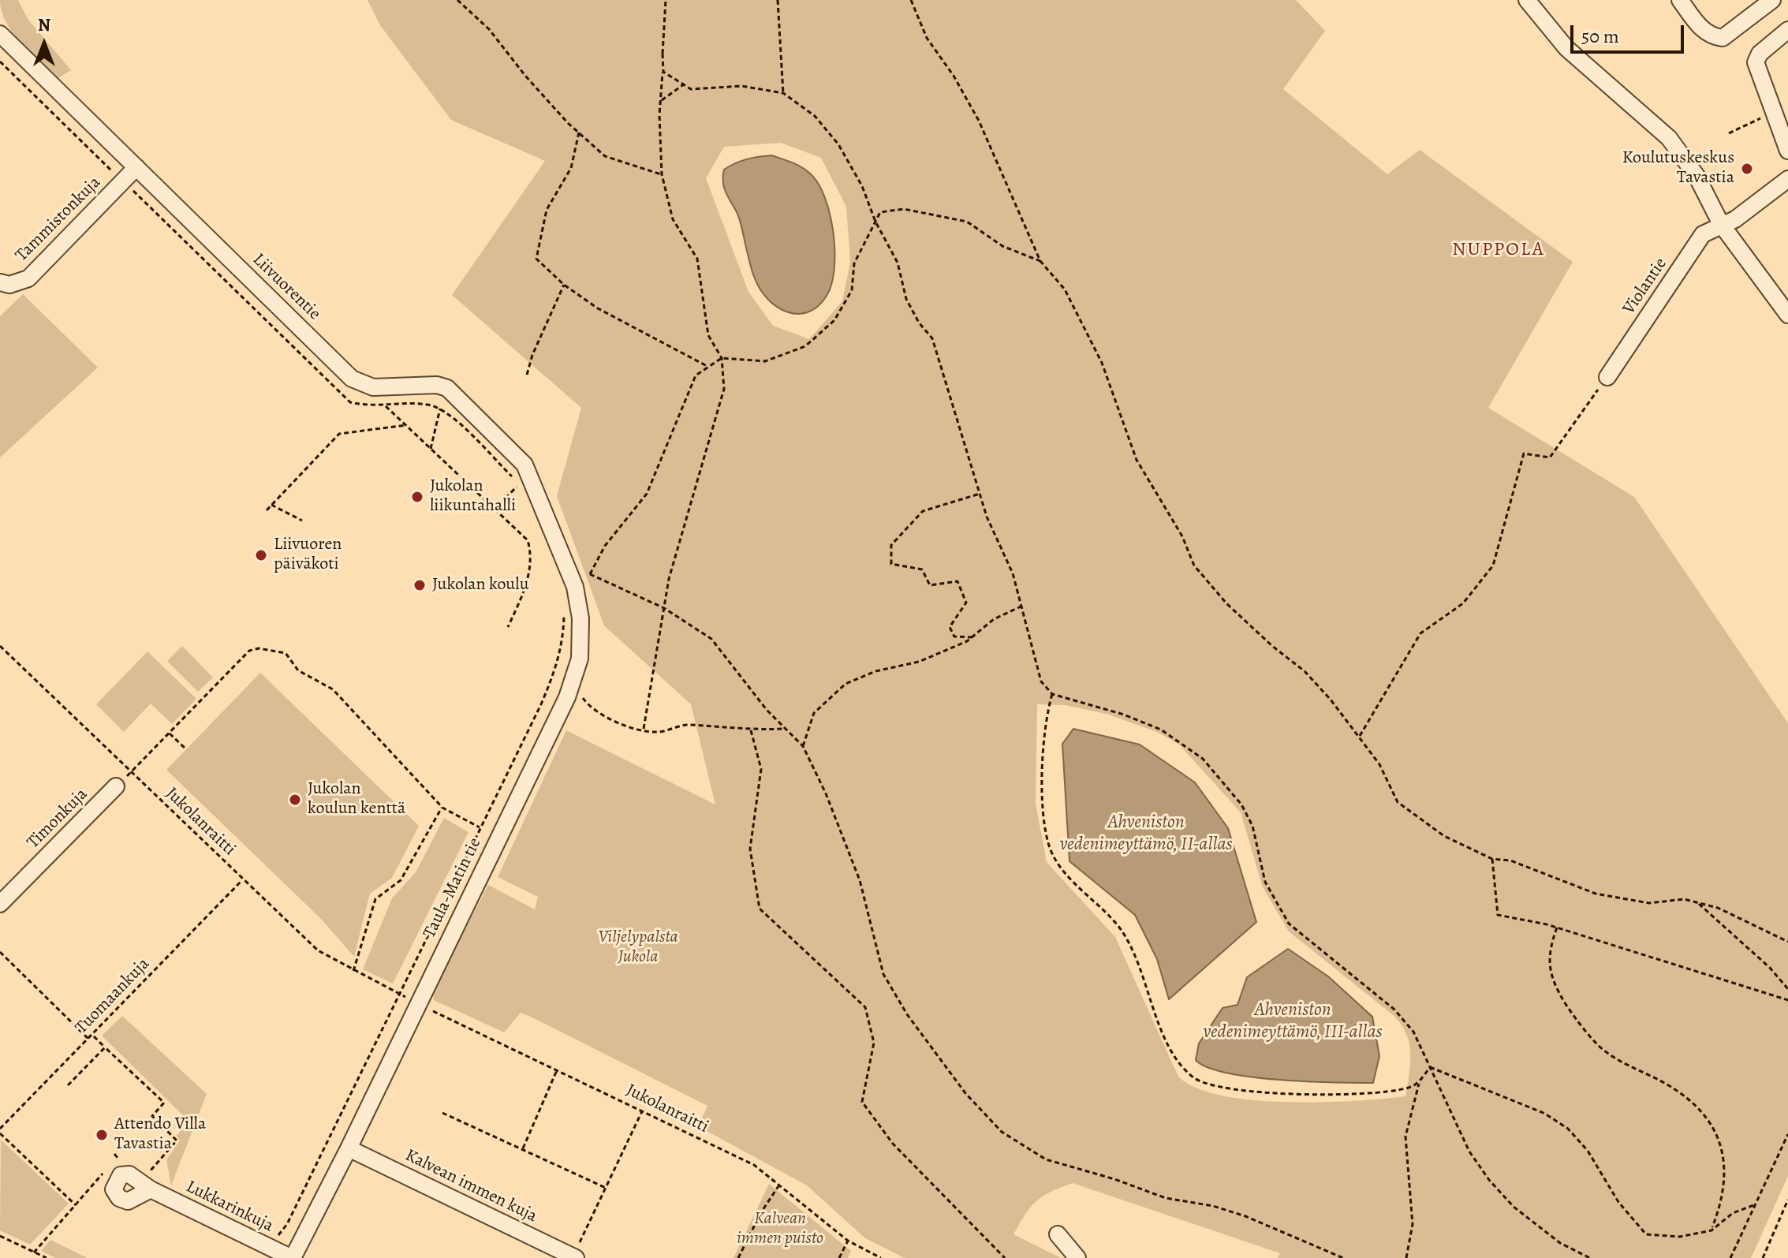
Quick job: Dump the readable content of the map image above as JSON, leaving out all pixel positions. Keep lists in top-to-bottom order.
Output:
{
  "streets": {
    "street": [
      "Tammistonkuja",
      "Violantie",
      "Liivuorentie",
      "Timonkuja",
      "Taula-Matin tie",
      "Kalvean immen kuja",
      "Lukkarinkuja"
    ],
    "path": ["Jukolanraitti", "Tuomaankuja"]
  },
  "crossings": [
    ["Tammistonkuja", "Liivuorentie"],
    ["Liivuorentie", "Taula-Matin tie"],
    ["Jukolanraitti", "Tuomaankuja"],
    ["Taula-Matin tie", "Kalvean immen kuja"],
    ["Taula-Matin tie", "Lukkarinkuja"]
  ],
  "districts": ["NUPPOLA"],
  "water": ["Ahveniston vedenimeyttämö, II-allas", "Ahveniston vedenimeyttämö, III-allas"],
  "parks": ["Viljelypalsta Jukola", "Kalvean immen puisto"],
  "places": [
    "Koulutuskeskus Tavastia",
    "Jukolan liikuntahalli",
    "Liivuoren päiväkoti",
    "Jukolan koulu",
    "Jukolan koulun kenttä",
    "Attendo Villa Tavastia"
  ],
  "scale_bar": "50 m",
  "north": "top"
}
